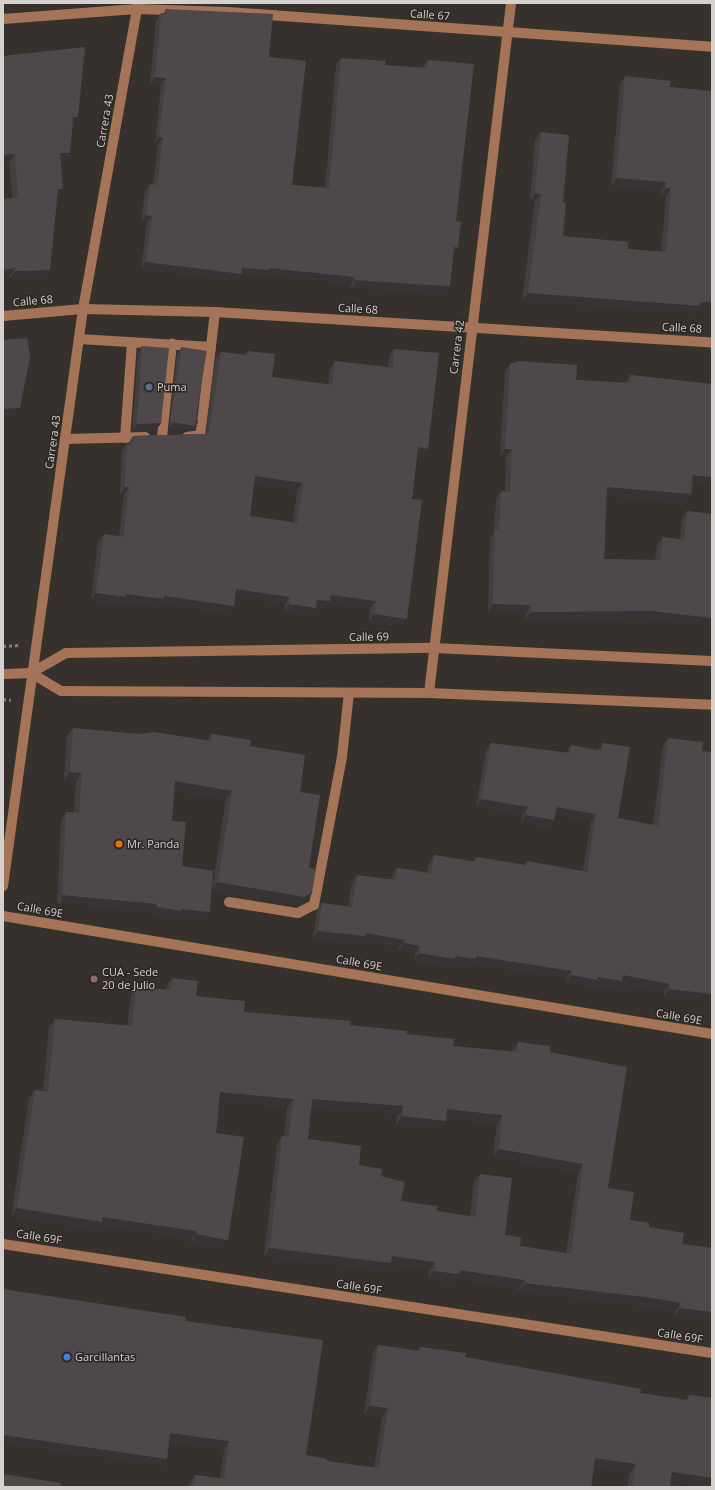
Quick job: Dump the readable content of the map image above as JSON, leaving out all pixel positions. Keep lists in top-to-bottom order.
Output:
{
  "streets": {
    "street": [
      "Calle 67",
      "Carrera 43",
      "Calle 68",
      "Carrera 42",
      "Calle 69",
      "Calle 69E",
      "Calle 69F"
    ]
  },
  "crossings": [
    ["Calle 67", "Carrera 43"],
    ["Calle 67", "Carrera 42"],
    ["Carrera 43", "Calle 68"],
    ["Carrera 43", "Calle 69"],
    ["Calle 68", "Carrera 42"],
    ["Carrera 42", "Calle 69"]
  ],
  "places": [
    "Puma",
    "Mr. Panda",
    "CUA - Sede 20 de Julio",
    "Garcillantas"
  ]
}
